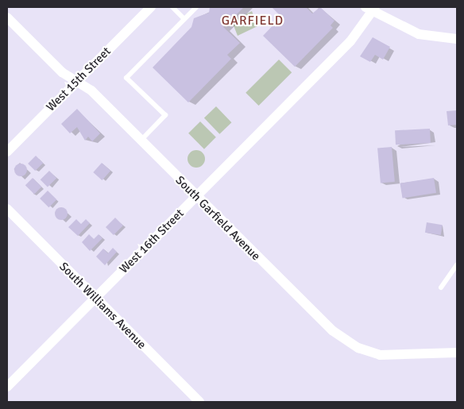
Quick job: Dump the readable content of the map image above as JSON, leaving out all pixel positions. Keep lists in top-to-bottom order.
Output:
{
  "streets": {
    "street": [
      "West 15th Street",
      "South Garfield Avenue",
      "West 16th Street",
      "South Williams Avenue"
    ]
  },
  "crossings": [
    ["West 15th Street", "South Garfield Avenue"],
    ["South Garfield Avenue", "West 16th Street"],
    ["West 16th Street", "South Williams Avenue"]
  ],
  "districts": ["GARFIELD"]
}
